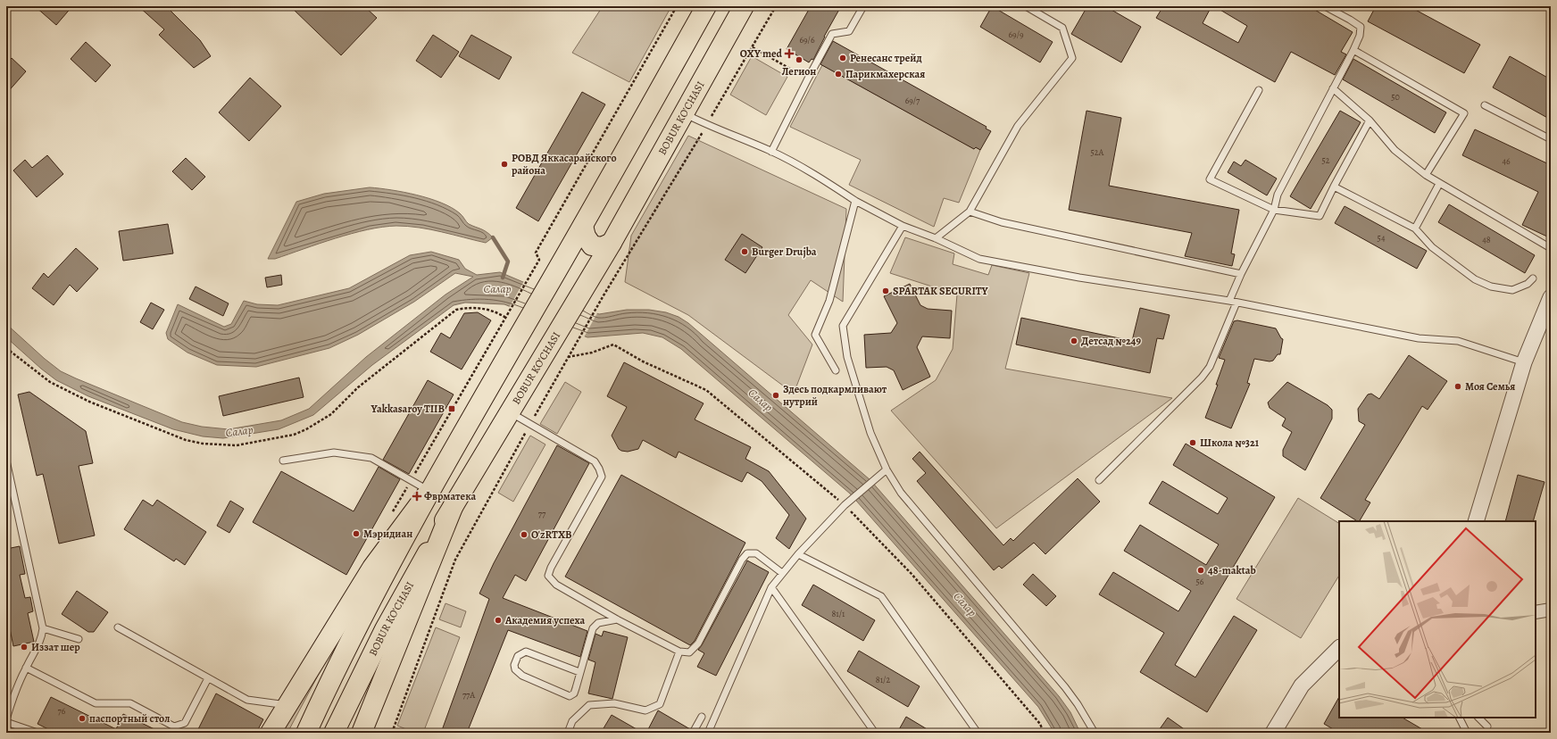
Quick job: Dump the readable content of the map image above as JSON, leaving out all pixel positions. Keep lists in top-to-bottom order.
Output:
{
  "streets": {
    "main road": ["BOBUR KO'CHASI"]
  },
  "water": ["Салар"],
  "places": {
    "health": ["OXY med", "Фврматека"],
    "other": [
      "Ренесанс трейд",
      "Легион",
      "Парикмахерская",
      "РОВД Яккасарайского района",
      "Burger Drujba",
      "SPARTAK SECURITY",
      "Детсад №249",
      "Моя Семья",
      "Здесь подкармливают нутрий",
      "Школа №321",
      "Мэридиан",
      "O'zRTXB",
      "48-maktab",
      "Академия успеха",
      "Иззат шер",
      "паспортный стол"
    ],
    "transit": ["Yakkasaroy TIIB"]
  },
  "house_numbers": [
    "69/9",
    "69/6",
    "50",
    "69/7",
    "52A",
    "52",
    "46",
    "54",
    "48",
    "77",
    "56",
    "81/1",
    "81/2",
    "77А",
    "76"
  ]
}
